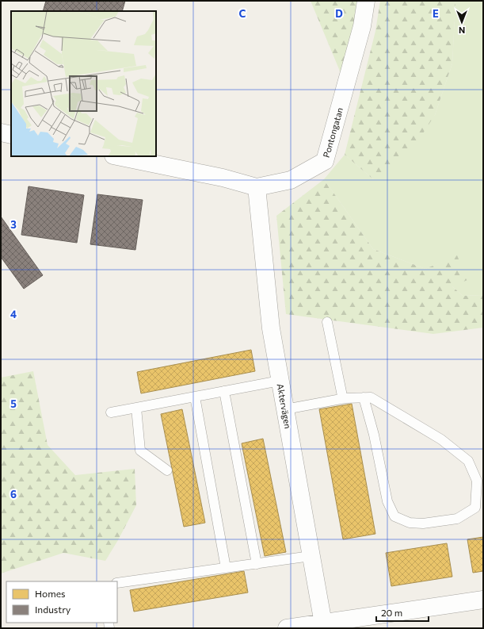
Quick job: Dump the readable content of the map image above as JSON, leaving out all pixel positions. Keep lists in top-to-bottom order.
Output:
{
  "streets": {
    "street": ["Pontongatan", "Aktervägen"]
  },
  "crossings": [
    ["Pontongatan", "Aktervägen"]
  ],
  "legend": ["Homes", "Industry"],
  "scale_bar": "20 m",
  "north": "bottom",
  "grid": {
    "columns": ["C", "D", "E"],
    "rows": [
      "3",
      "4",
      "5",
      "6"
    ]
  }
}
